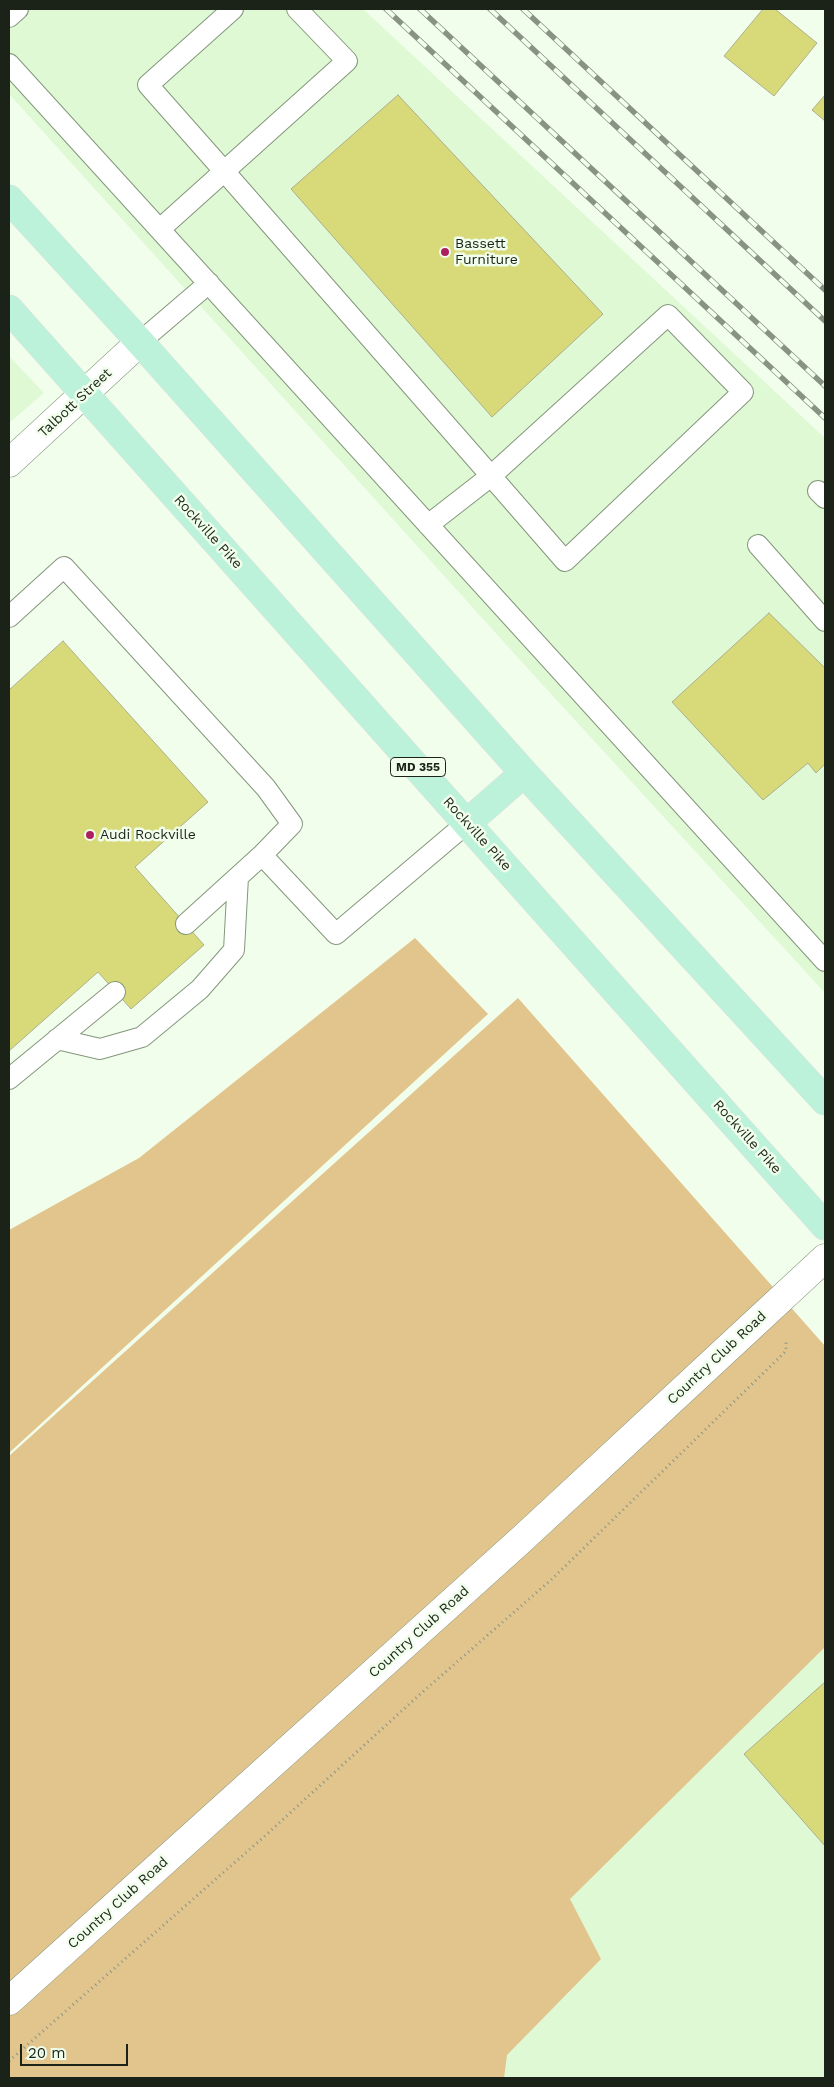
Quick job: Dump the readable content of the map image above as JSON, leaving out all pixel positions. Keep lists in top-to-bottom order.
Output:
{
  "streets": {
    "main road": ["Rockville Pike", "MD 355"],
    "street": ["Talbott Street", "Country Club Road"]
  },
  "crossings": [
    ["Talbott Street", "Rockville Pike"]
  ],
  "places": ["Bassett Furniture", "Audi Rockville"],
  "scale_bar": "20 m"
}
